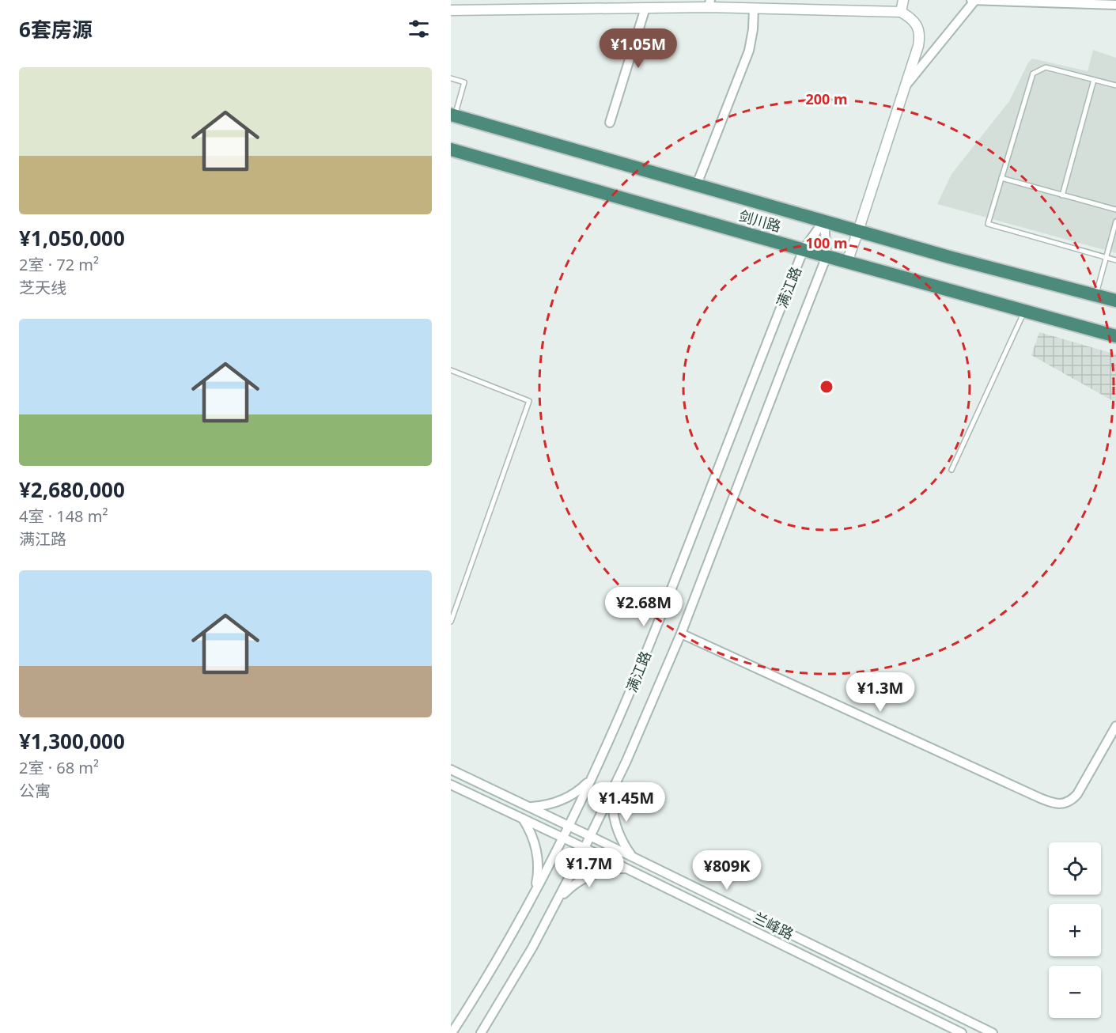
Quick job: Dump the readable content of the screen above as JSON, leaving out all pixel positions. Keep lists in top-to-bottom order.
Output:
{
  "streets": {
    "highway": ["剑川路"],
    "street": ["满江路", "兰峰路"]
  },
  "crossings": [
    ["剑川路", "满江路"],
    ["满江路", "兰峰路"]
  ],
  "page": {
    "heading": "6套房源",
    "price": [
      "¥1.05M",
      "¥2.68M",
      "¥1.3M",
      "¥1.45M",
      "¥1.7M",
      "¥809K"
    ],
    "list": [
      {
        "name": "¥1,050,000",
        "note": "2室 · 72 m² · 芝天线"
      },
      {
        "name": "¥2,680,000",
        "note": "4室 · 148 m² · 满江路"
      },
      {
        "name": "¥1,300,000",
        "note": "2室 · 68 m² · 公寓"
      }
    ],
    "map_buttons": ["+", "−"]
  },
  "rings": ["200 m", "100 m"]
}
